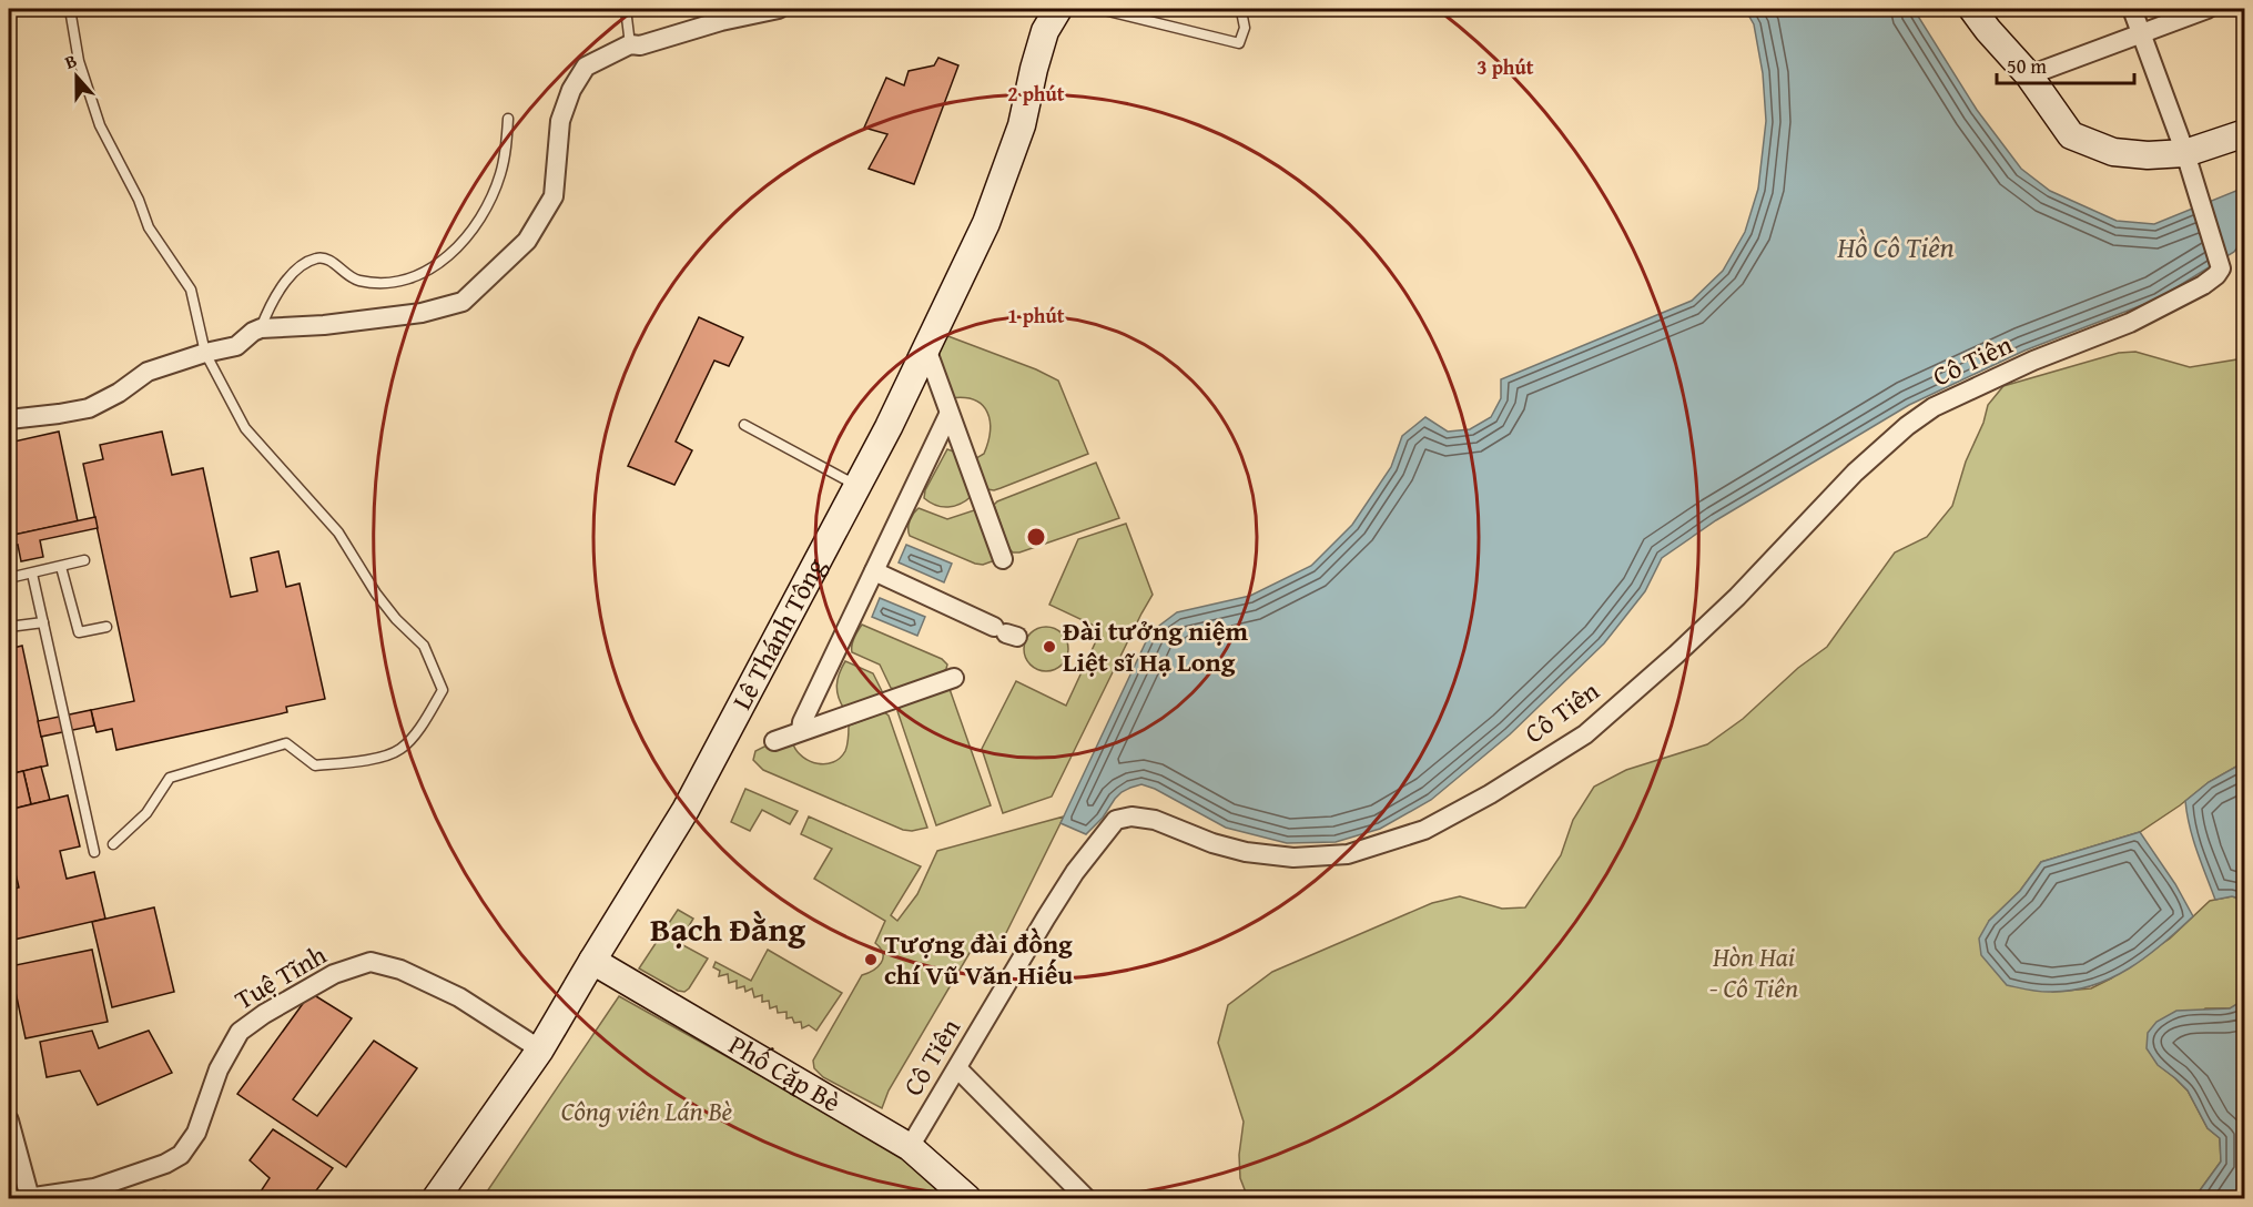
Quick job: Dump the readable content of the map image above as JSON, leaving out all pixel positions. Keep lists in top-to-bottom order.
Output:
{
  "streets": {
    "main road": ["Lê Thánh Tông", "Phố Cặp Bè"],
    "street": ["Cô Tiên", "Tuệ Tĩnh"]
  },
  "crossings": [
    ["Cô Tiên", "Phố Cặp Bè"],
    ["Lê Thánh Tông", "Tuệ Tĩnh"],
    ["Lê Thánh Tông", "Phố Cặp Bè"]
  ],
  "districts": ["Bạch Đằng"],
  "water": ["Hồ Cô Tiên"],
  "parks": ["Hòn Hai - Cô Tiên", "Công viên Lán Bè"],
  "places": ["Đài tưởng niệm Liệt sĩ Hạ Long", "Tượng đài đồng chí Vũ Văn Hiếu"],
  "scale_bar": "50 m",
  "north": "top",
  "rings": ["3 phút", "2 phút", "1 phút"]
}
